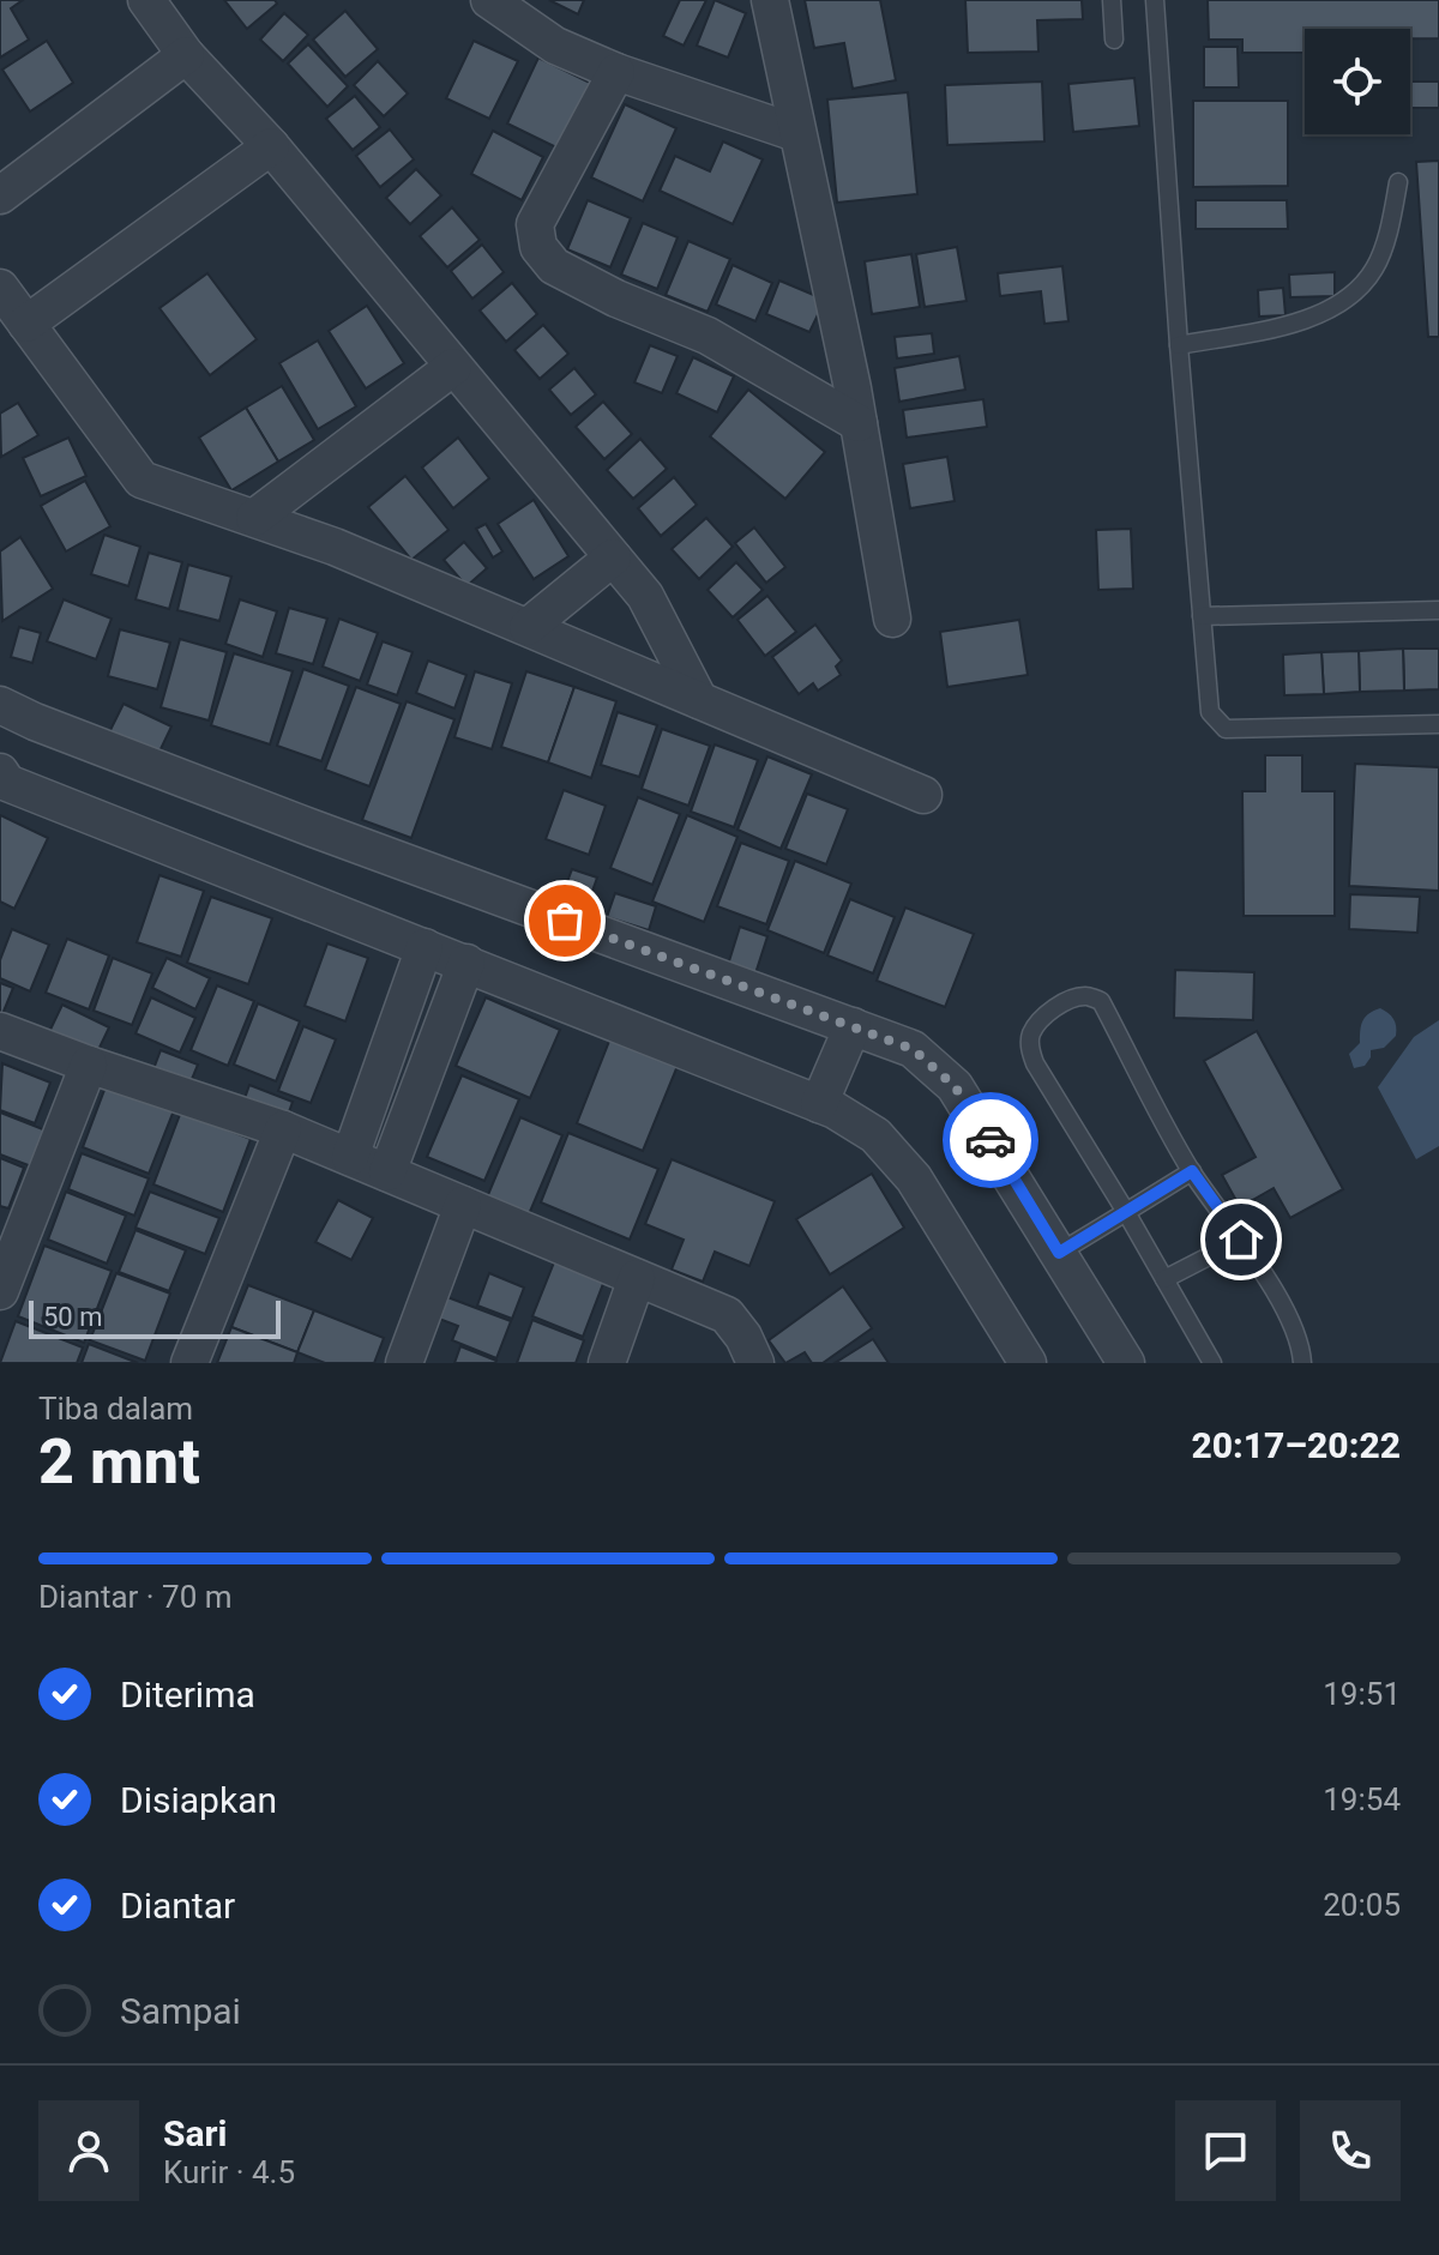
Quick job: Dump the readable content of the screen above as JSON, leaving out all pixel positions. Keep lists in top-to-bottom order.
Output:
{
  "scale_bar": "50 m",
  "page": {
    "scale": "50 m",
    "heading": ["2 mnt", "Tiba dalam", "20:17–20:22"],
    "panel": ["Sari", "Kurir · 4.5"],
    "bar": "Diantar · 70 m",
    "list": [
      ["Diterima", "19:51"],
      ["Disiapkan", "19:54"],
      ["Diantar", "20:05"],
      "Sampai"
    ]
  }
}
